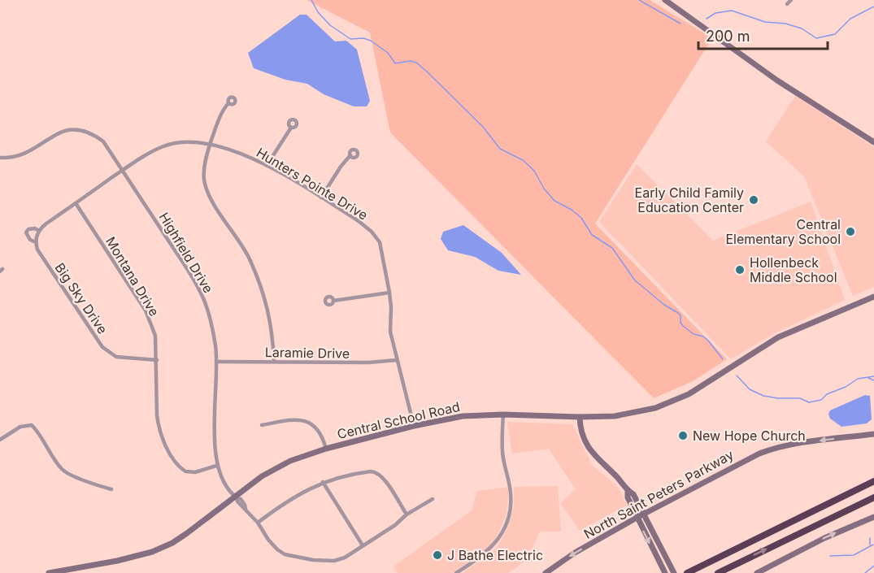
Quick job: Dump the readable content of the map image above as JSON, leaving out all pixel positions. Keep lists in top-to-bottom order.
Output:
{
  "streets": {
    "main road": ["Central School Road", "North Saint Peters Parkway"],
    "street": [
      "Hunters Pointe Drive",
      "Highfield Drive",
      "Montana Drive",
      "Big Sky Drive",
      "Laramie Drive"
    ]
  },
  "crossings": [
    ["Hunters Pointe Drive", "Highfield Drive"],
    ["Hunters Pointe Drive", "Montana Drive"],
    ["Hunters Pointe Drive", "Big Sky Drive"],
    ["Hunters Pointe Drive", "Laramie Drive"],
    ["Hunters Pointe Drive", "Central School Road"],
    ["Highfield Drive", "Montana Drive"],
    ["Highfield Drive", "Laramie Drive"],
    ["Highfield Drive", "Central School Road"],
    ["Montana Drive", "Big Sky Drive"]
  ],
  "one_way": ["North Saint Peters Parkway"],
  "places": [
    "Early Child Family Education Center",
    "Central Elementary School",
    "Hollenbeck Middle School",
    "New Hope Church",
    "J Bathe Electric"
  ],
  "scale_bar": "200 m"
}
